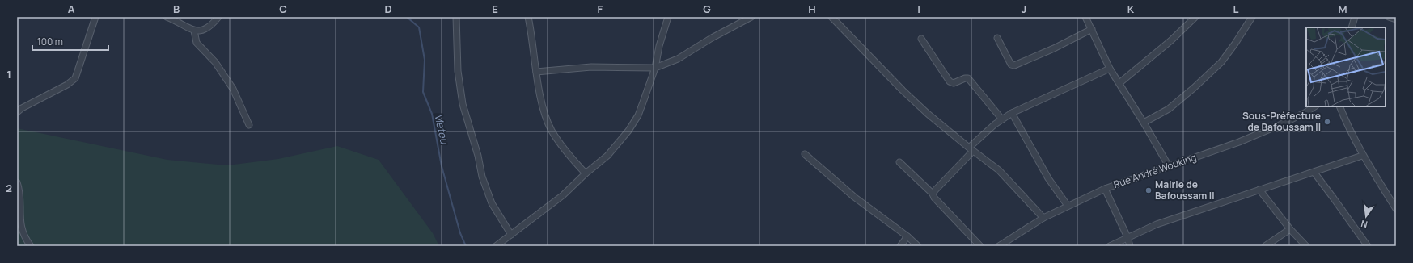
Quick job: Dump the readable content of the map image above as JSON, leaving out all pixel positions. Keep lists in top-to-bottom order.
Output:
{
  "streets": {
    "street": ["Rue André Wouking"]
  },
  "water": ["Meteu"],
  "places": ["Sous-Préfecture de Bafoussam II", "Mairie de Bafoussam II"],
  "scale_bar": "100 m",
  "north": "bottom",
  "grid": {
    "columns": [
      "A",
      "B",
      "C",
      "D",
      "E",
      "F",
      "G",
      "H",
      "I",
      "J",
      "K",
      "L",
      "M"
    ],
    "rows": ["1", "2"]
  }
}
